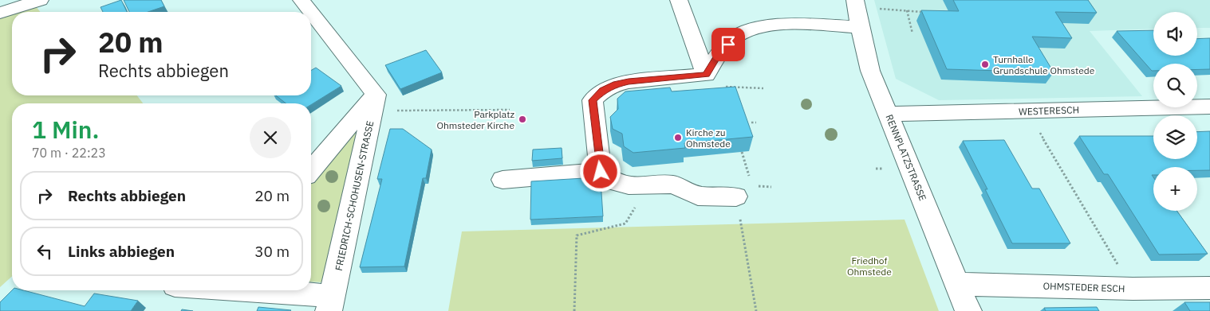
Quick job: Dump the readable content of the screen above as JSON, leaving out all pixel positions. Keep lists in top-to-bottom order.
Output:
{
  "streets": {
    "street": [
      "WESTERESCH",
      "RENNPLATZSTRASSE",
      "FRIEDRICH-SCHOHUSEN-STRASSE",
      "OHMSTEDER ESCH"
    ]
  },
  "crossings": [
    ["WESTERESCH", "RENNPLATZSTRASSE"],
    ["RENNPLATZSTRASSE", "OHMSTEDER ESCH"]
  ],
  "parks": ["Friedhof Ohmstede"],
  "places": ["Turnhalle Grundschule Ohmstede", "Parkplatz Ohmsteder Kirche", "Kirche zu Ohmstede"],
  "page": {
    "map_buttons": "+",
    "turn": ["20 m", "Rechts abbiegen"],
    "heading": ["1 Min.", "70 m · 22:23"],
    "list": [
      {
        "name": "Rechts abbiegen",
        "value": "20 m"
      },
      {
        "name": "Links abbiegen",
        "value": "30 m"
      }
    ]
  }
}
